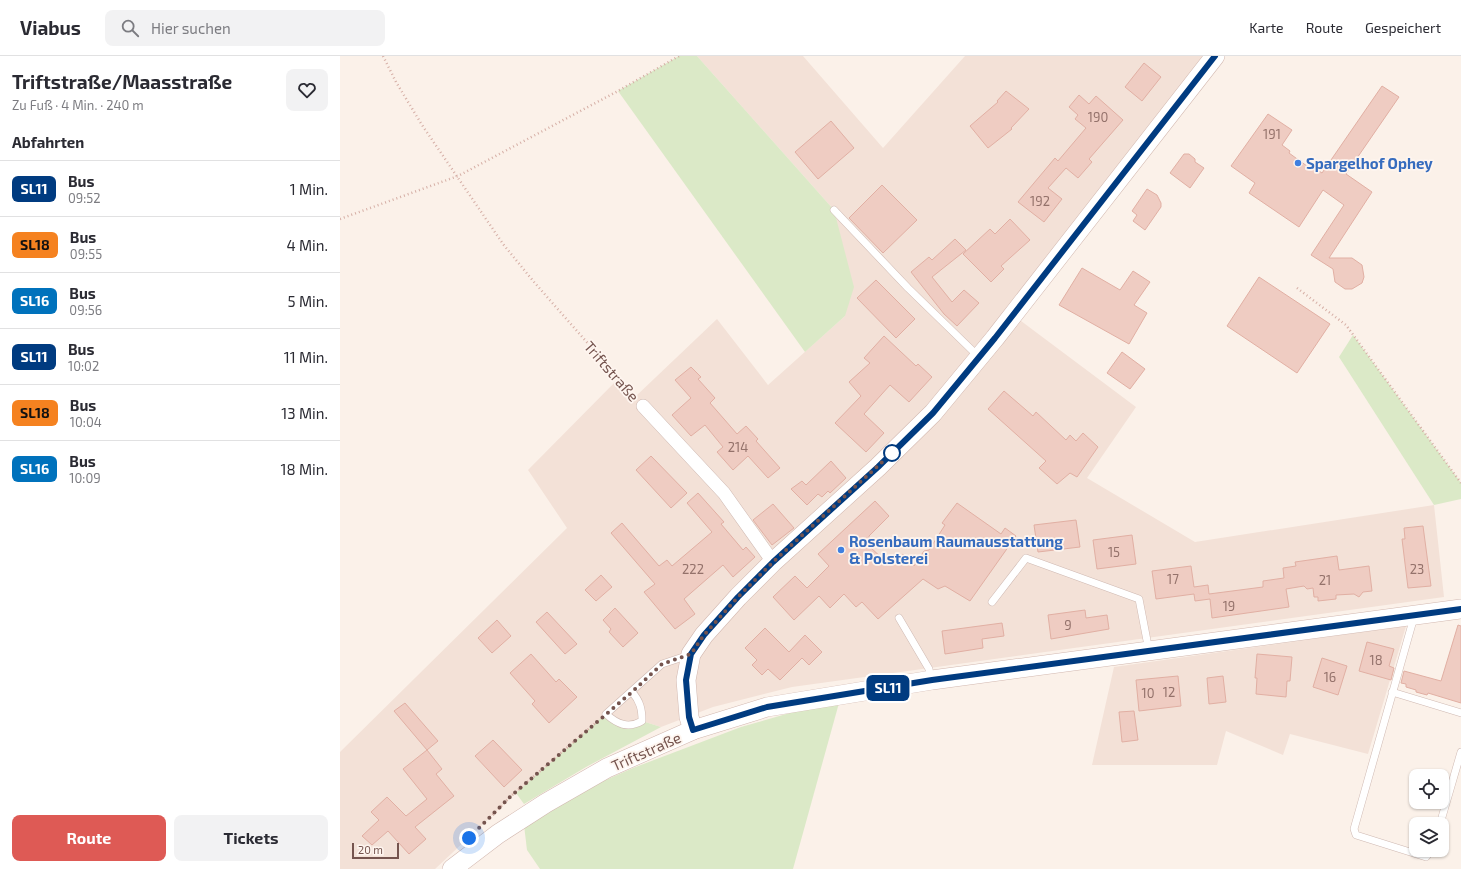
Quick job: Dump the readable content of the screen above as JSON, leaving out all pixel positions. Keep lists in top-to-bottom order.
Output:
{
  "streets": {
    "street": ["Triftstraße"]
  },
  "places": ["Spargelhof Ophey", "Rosenbaum Raumausstattung & Polsterei"],
  "lines": ["bus line SL11"],
  "house_numbers": [
    "190",
    "191",
    "192",
    "214",
    "15",
    "222",
    "23",
    "17",
    "21",
    "19",
    "9",
    "18",
    "16",
    "12",
    "10"
  ],
  "scale_bar": "20 m",
  "page": {
    "header": "Viabus",
    "search": "Hier suchen",
    "nav": ["Karte", "Route", "Gespeichert"],
    "heading": [
      ["Triftstraße/Maasstraße", "Zu Fuß · 4 Min. · 240 m"],
      "Abfahrten"
    ],
    "on_map": "SL11",
    "list": [
      {
        "mark": "SL11",
        "name": "Bus",
        "note": "09:52",
        "value": "1 Min."
      },
      {
        "mark": "SL18",
        "name": "Bus",
        "note": "09:55",
        "value": "4 Min."
      },
      {
        "mark": "SL16",
        "name": "Bus",
        "note": "09:56",
        "value": "5 Min."
      },
      {
        "mark": "SL11",
        "name": "Bus",
        "note": "10:02",
        "value": "11 Min."
      },
      {
        "mark": "SL18",
        "name": "Bus",
        "note": "10:04",
        "value": "13 Min."
      },
      {
        "mark": "SL16",
        "name": "Bus",
        "note": "10:09",
        "value": "18 Min."
      }
    ],
    "buttons": ["Route", "Tickets"],
    "scale": "20 m"
  }
}
